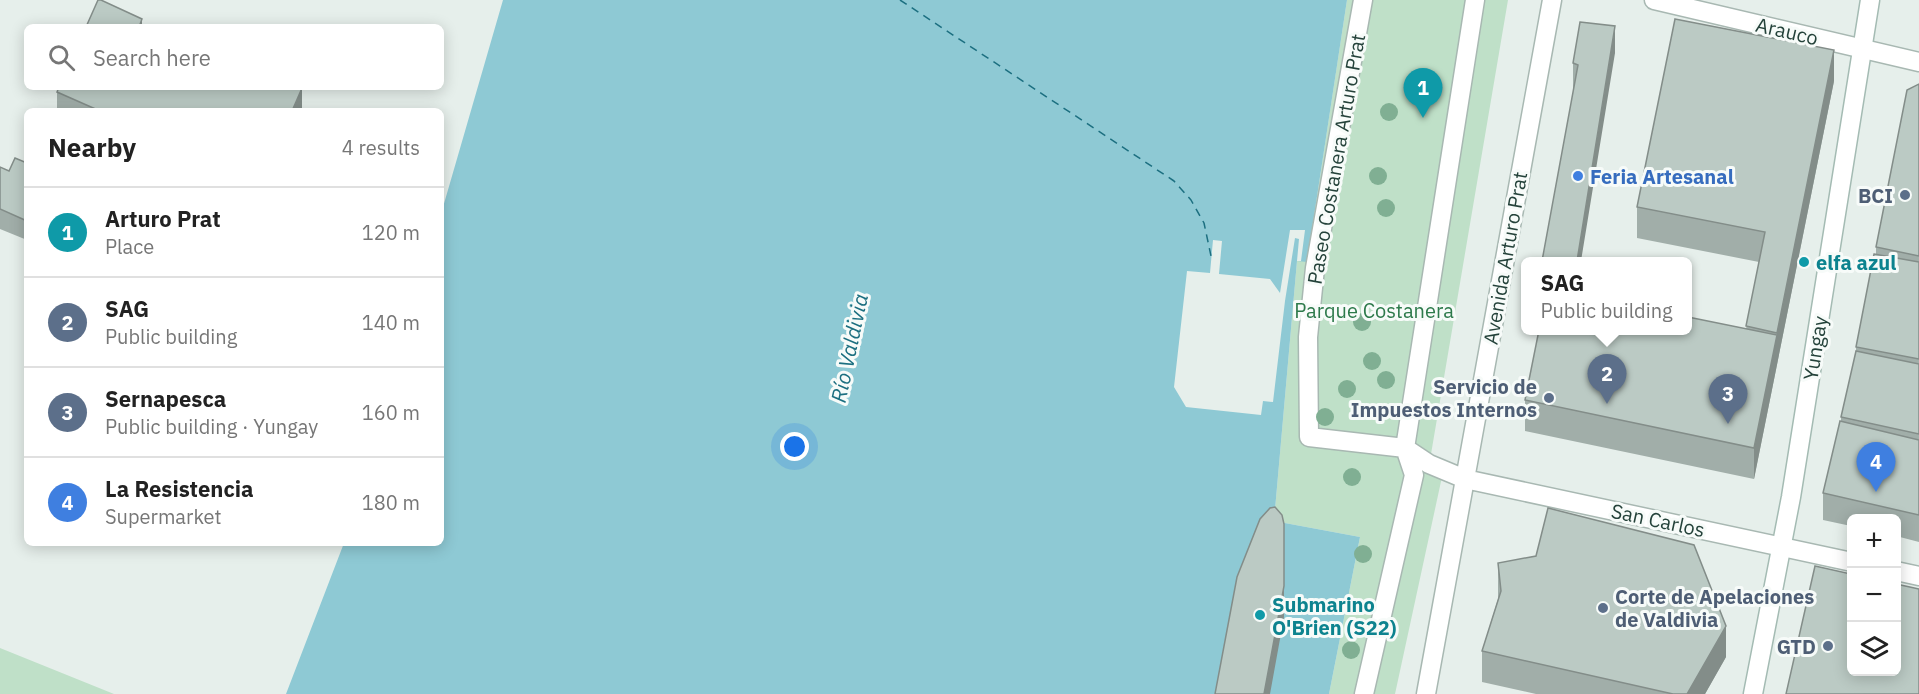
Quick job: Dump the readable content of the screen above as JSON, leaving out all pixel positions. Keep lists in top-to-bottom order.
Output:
{
  "streets": {
    "street": [
      "Arauco",
      "Paseo Costanera Arturo Prat",
      "Avenida Arturo Prat",
      "Yungay",
      "San Carlos"
    ]
  },
  "crossings": [
    ["Arauco", "Yungay"],
    ["Paseo Costanera Arturo Prat", "San Carlos"],
    ["Avenida Arturo Prat", "San Carlos"],
    ["Yungay", "San Carlos"]
  ],
  "water": ["Río Valdivia"],
  "parks": ["Parque Costanera"],
  "places": [
    "Feria Artesanal",
    "BCI",
    "elfa azul",
    "Servicio de Impuestos Internos",
    "Corte de Apelaciones de Valdivia",
    "Submarino O'Brien (S22)",
    "GTD"
  ],
  "page": {
    "search": "Search here",
    "pins": [
      "1",
      "2",
      "3",
      "4"
    ],
    "heading": ["Nearby", "4 results"],
    "list": [
      {
        "mark": "1",
        "name": "Arturo Prat",
        "note": "Place",
        "value": "120 m"
      },
      {
        "mark": "2",
        "name": "SAG",
        "note": "Public building",
        "value": "140 m"
      },
      {
        "mark": "3",
        "name": "Sernapesca",
        "note": "Public building · Yungay",
        "value": "160 m"
      },
      {
        "mark": "4",
        "name": "La Resistencia",
        "note": "Supermarket",
        "value": "180 m"
      }
    ],
    "popup": ["SAG", "Public building"],
    "map_buttons": ["+", "−"]
  }
}
